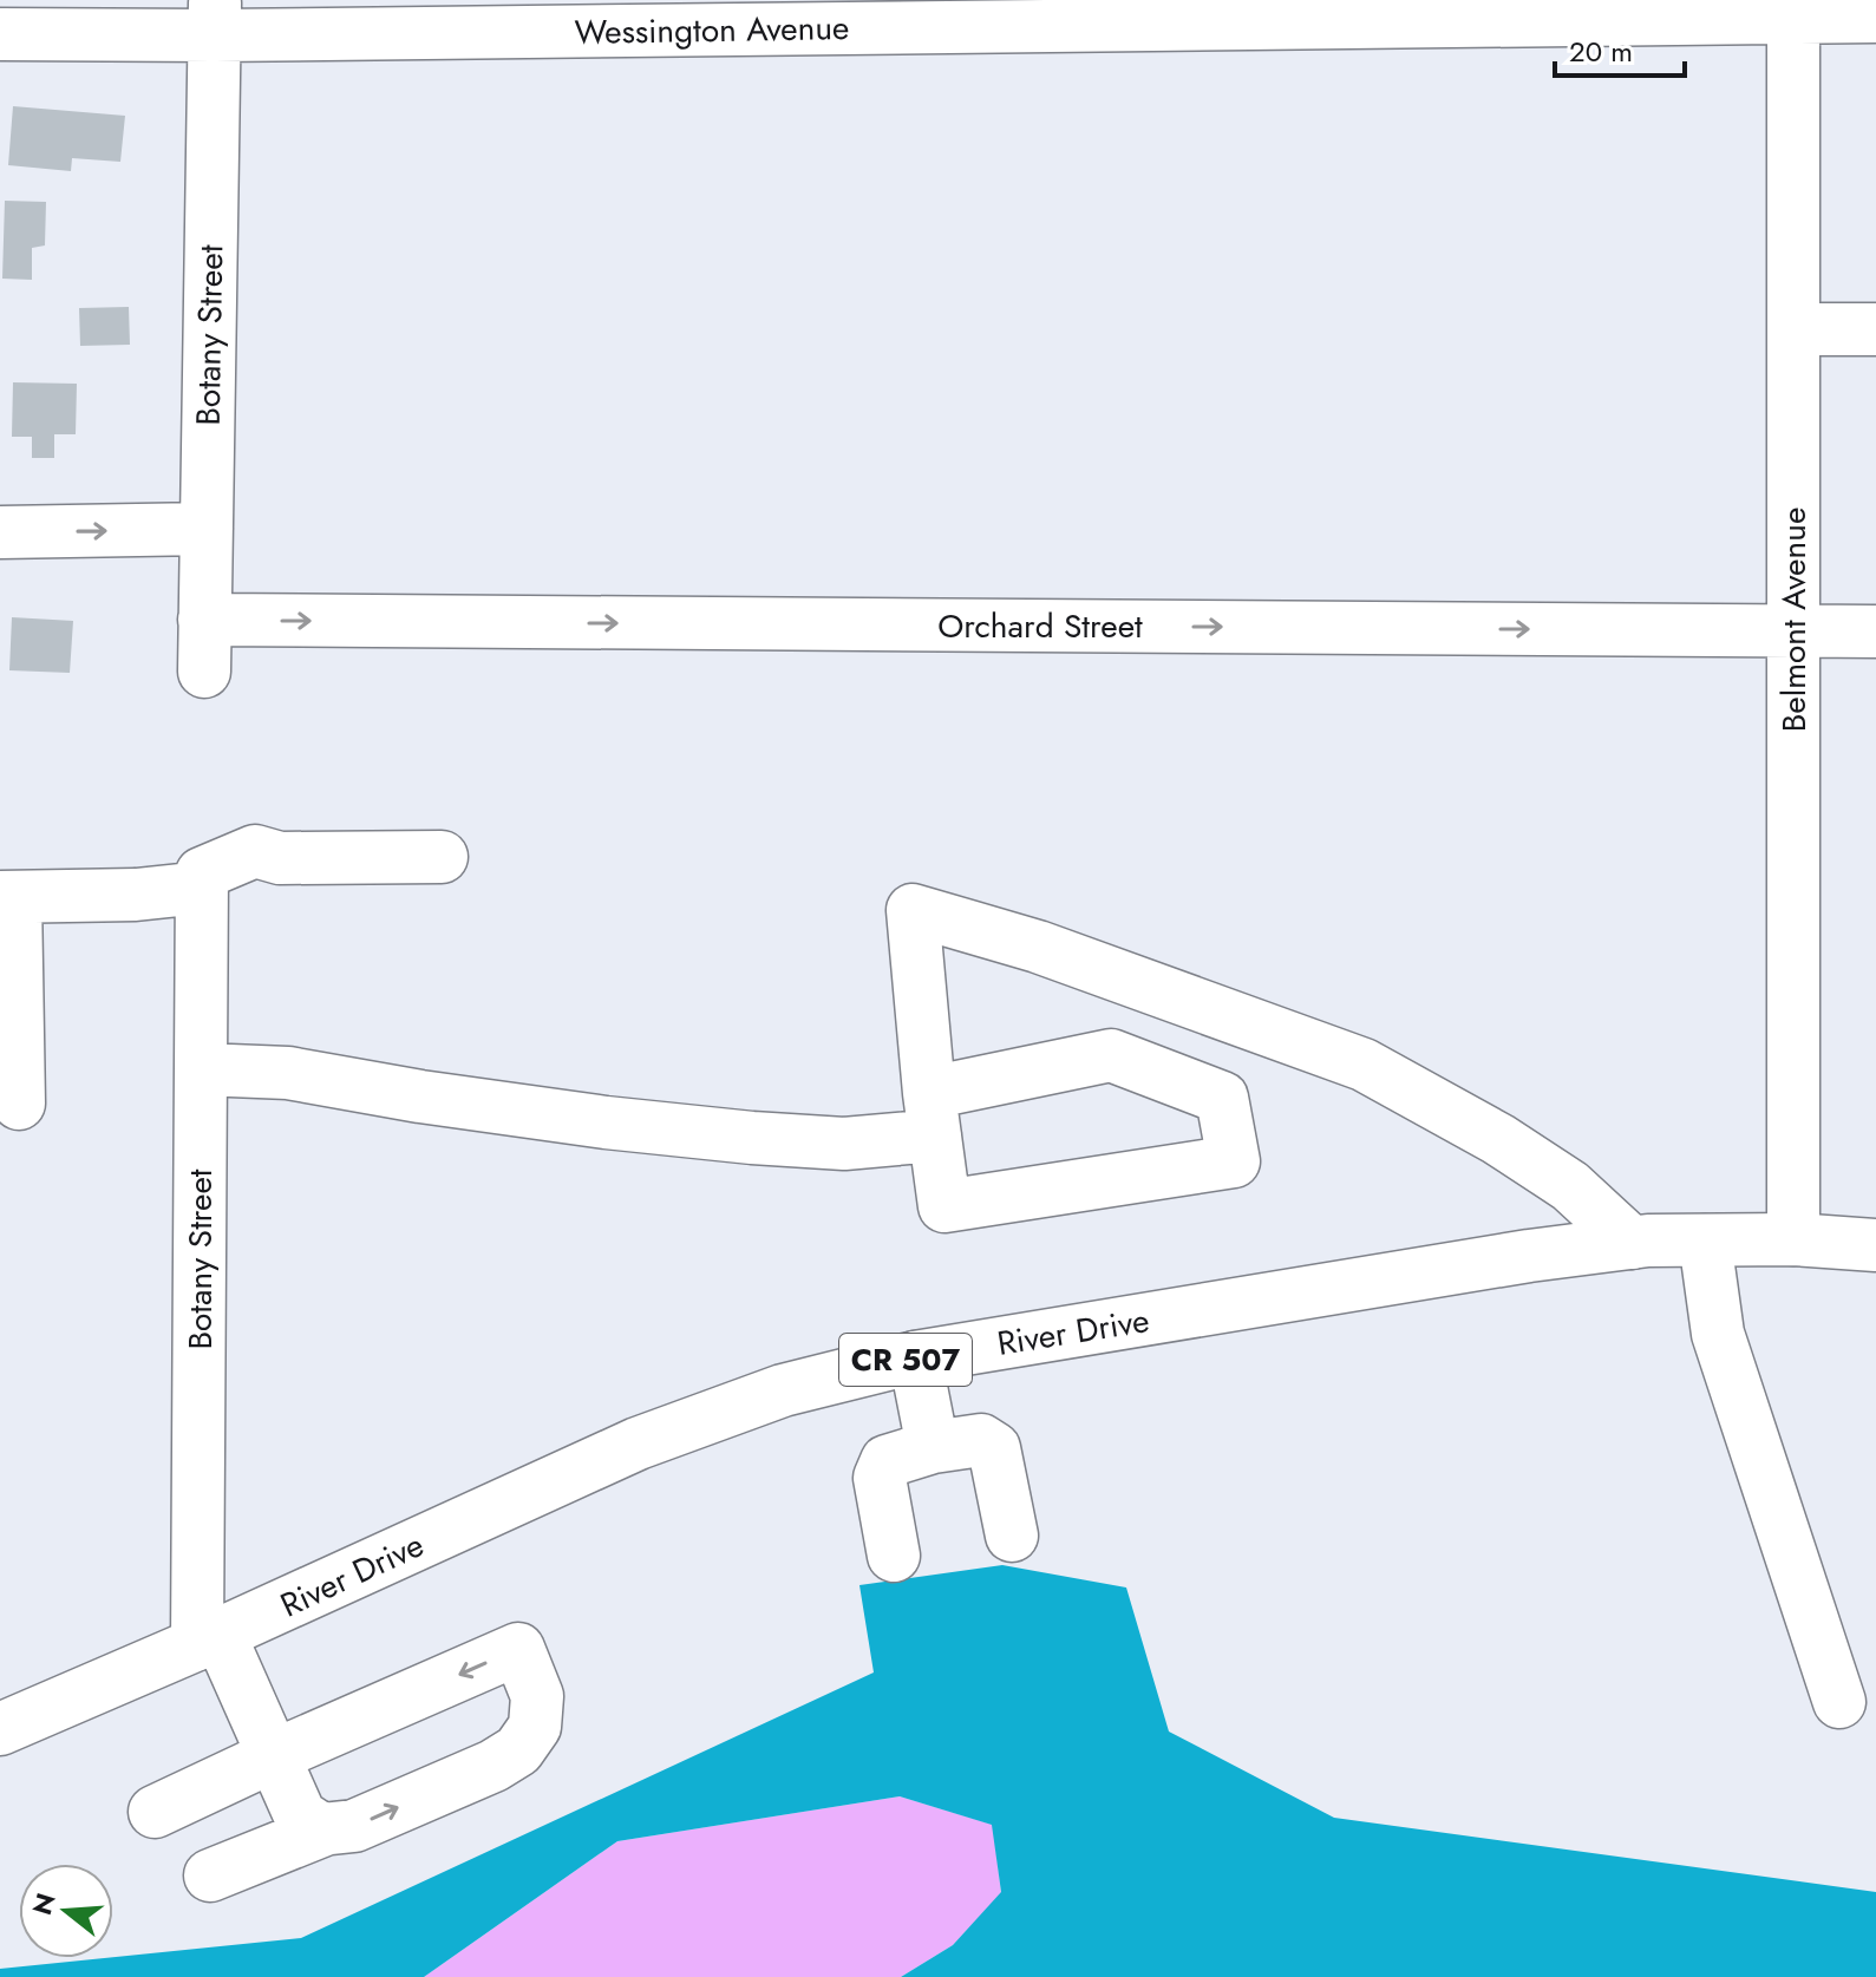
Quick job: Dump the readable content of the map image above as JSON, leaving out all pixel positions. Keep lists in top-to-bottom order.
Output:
{
  "streets": {
    "street": [
      "Wessington Avenue",
      "Botany Street",
      "Belmont Avenue",
      "Orchard Street",
      "River Drive",
      "CR 507"
    ]
  },
  "crossings": [
    ["Wessington Avenue", "Botany Street"],
    ["Wessington Avenue", "Belmont Avenue"],
    ["Botany Street", "Orchard Street"],
    ["Botany Street", "River Drive"],
    ["Belmont Avenue", "Orchard Street"],
    ["Belmont Avenue", "River Drive"]
  ],
  "one_way": ["Orchard Street"],
  "scale_bar": "20 m",
  "north": "left"
}
